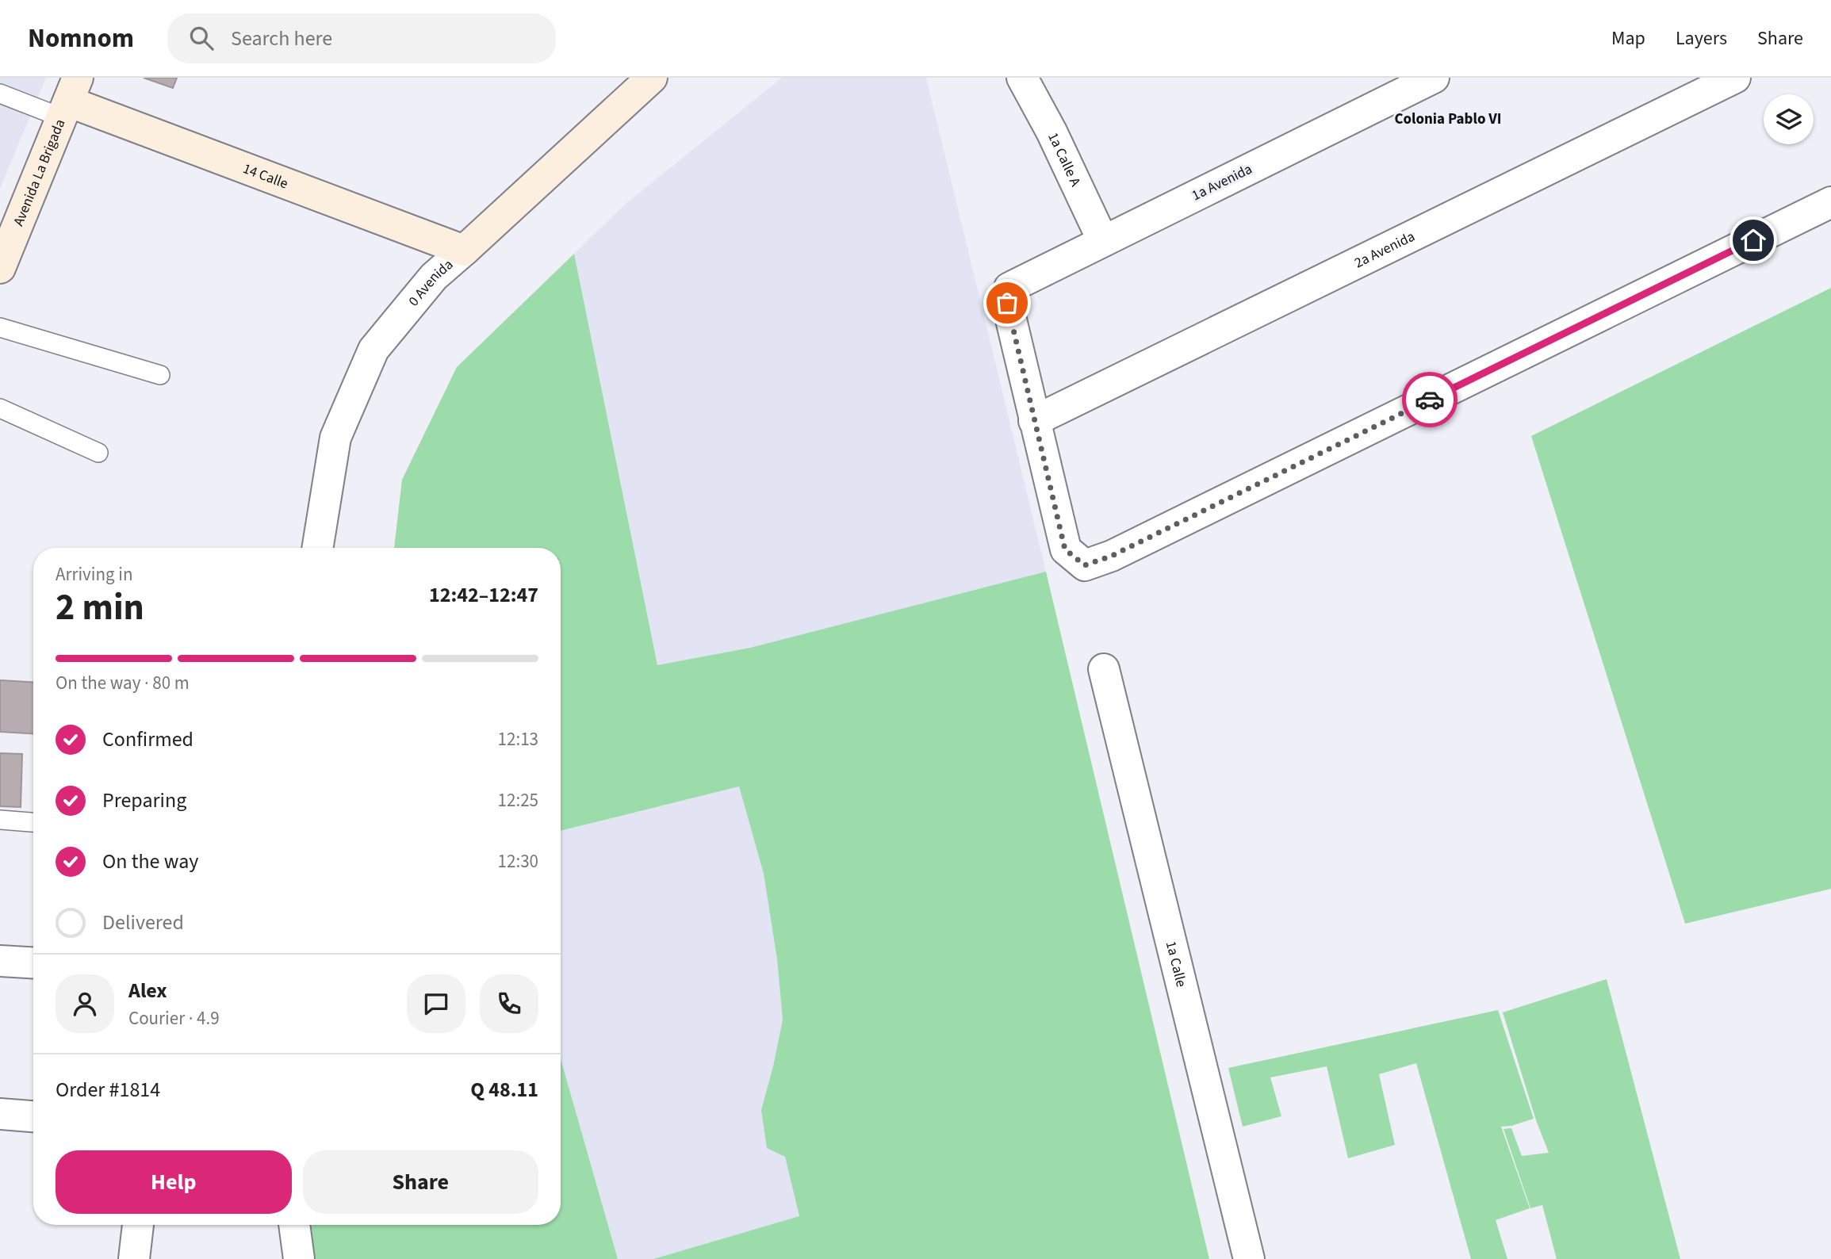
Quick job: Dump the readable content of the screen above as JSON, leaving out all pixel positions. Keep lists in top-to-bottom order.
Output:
{
  "streets": {
    "street": [
      "1a Calle A",
      "Avenida La Brigada",
      "14 Calle",
      "1a Avenida",
      "2a Avenida",
      "0 Avenida",
      "1a Calle"
    ]
  },
  "crossings": [
    ["1a Calle A", "1a Avenida"],
    ["Avenida La Brigada", "14 Calle"],
    ["14 Calle", "0 Avenida"],
    ["1a Avenida", "2a Avenida"]
  ],
  "districts": ["Colonia Pablo VI"],
  "page": {
    "header": "Nomnom",
    "search": "Search here",
    "nav": ["Map", "Layers", "Share"],
    "heading": ["2 min", "Arriving in", "12:42–12:47"],
    "panel": [
      "Alex",
      "Courier · 4.9",
      "Order #1814",
      "Q 48.11"
    ],
    "bar": "On the way · 80 m",
    "list": [
      ["Confirmed", "12:13"],
      ["Preparing", "12:25"],
      ["On the way", "12:30"],
      "Delivered"
    ],
    "buttons": ["Help", "Share"]
  }
}
